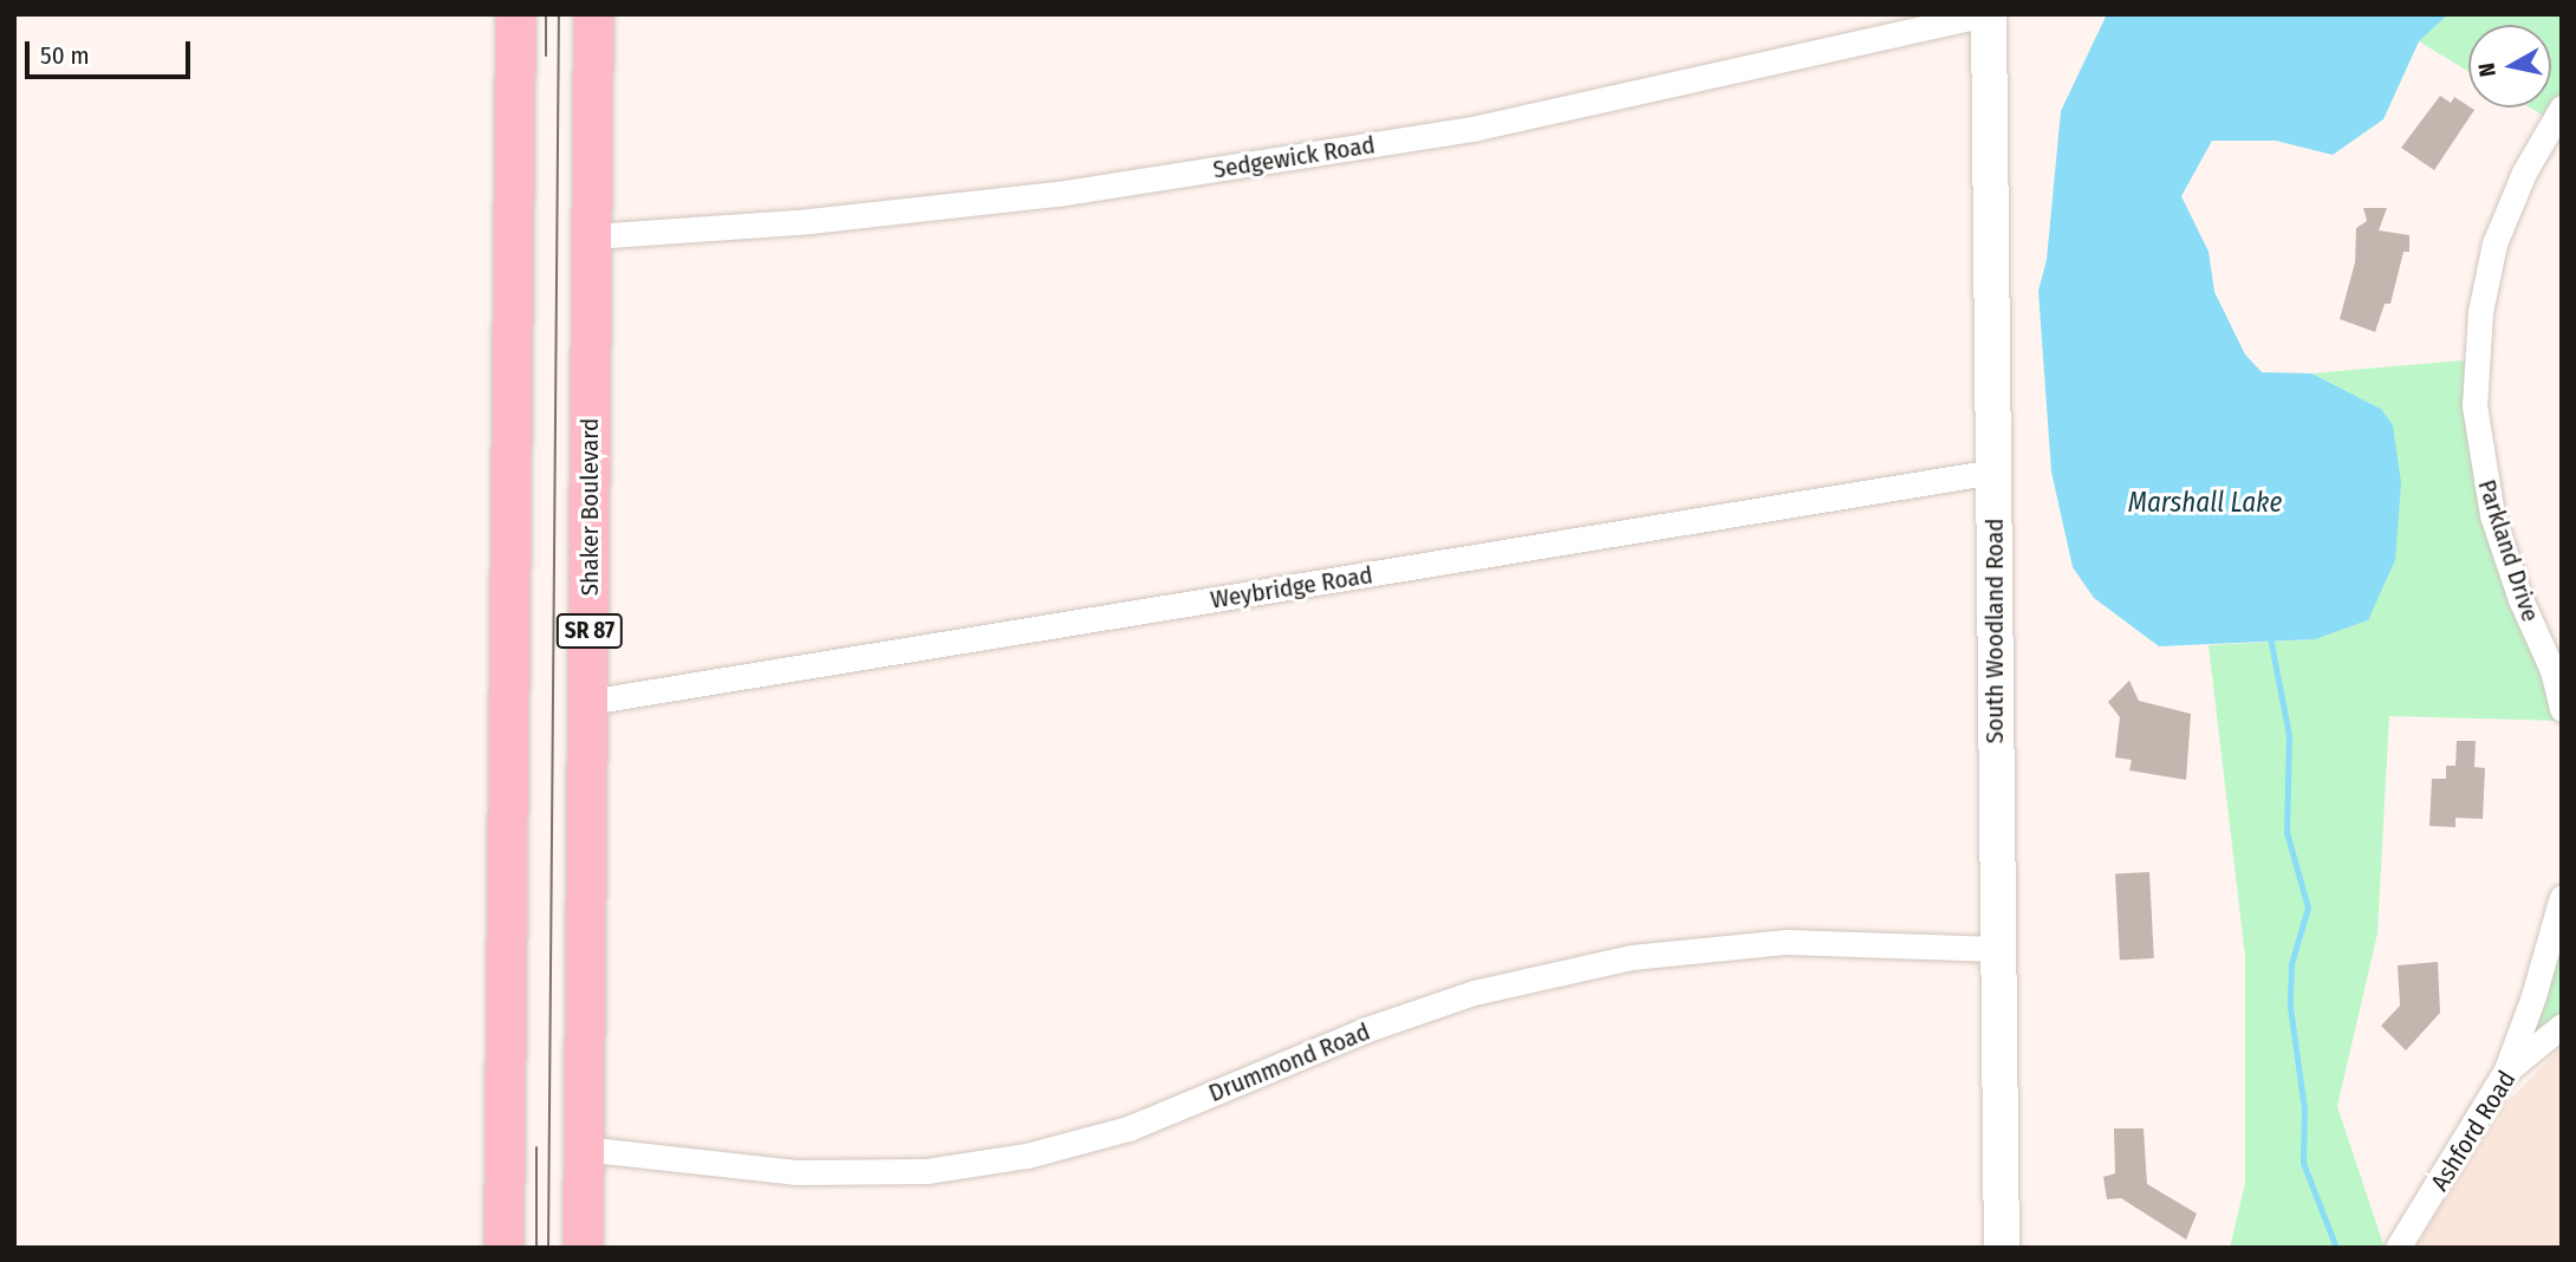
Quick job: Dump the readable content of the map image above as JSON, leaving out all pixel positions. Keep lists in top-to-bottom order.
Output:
{
  "streets": {
    "main road": ["Shaker Boulevard", "SR 87"],
    "street": [
      "Sedgewick Road",
      "Parkland Drive",
      "Weybridge Road",
      "South Woodland Road",
      "Drummond Road",
      "Ashford Road"
    ]
  },
  "crossings": [
    ["Sedgewick Road", "Shaker Boulevard"],
    ["Sedgewick Road", "South Woodland Road"],
    ["Shaker Boulevard", "Weybridge Road"],
    ["Shaker Boulevard", "Drummond Road"],
    ["Weybridge Road", "South Woodland Road"],
    ["South Woodland Road", "Drummond Road"]
  ],
  "water": ["Marshall Lake"],
  "scale_bar": "50 m",
  "north": "left"
}
